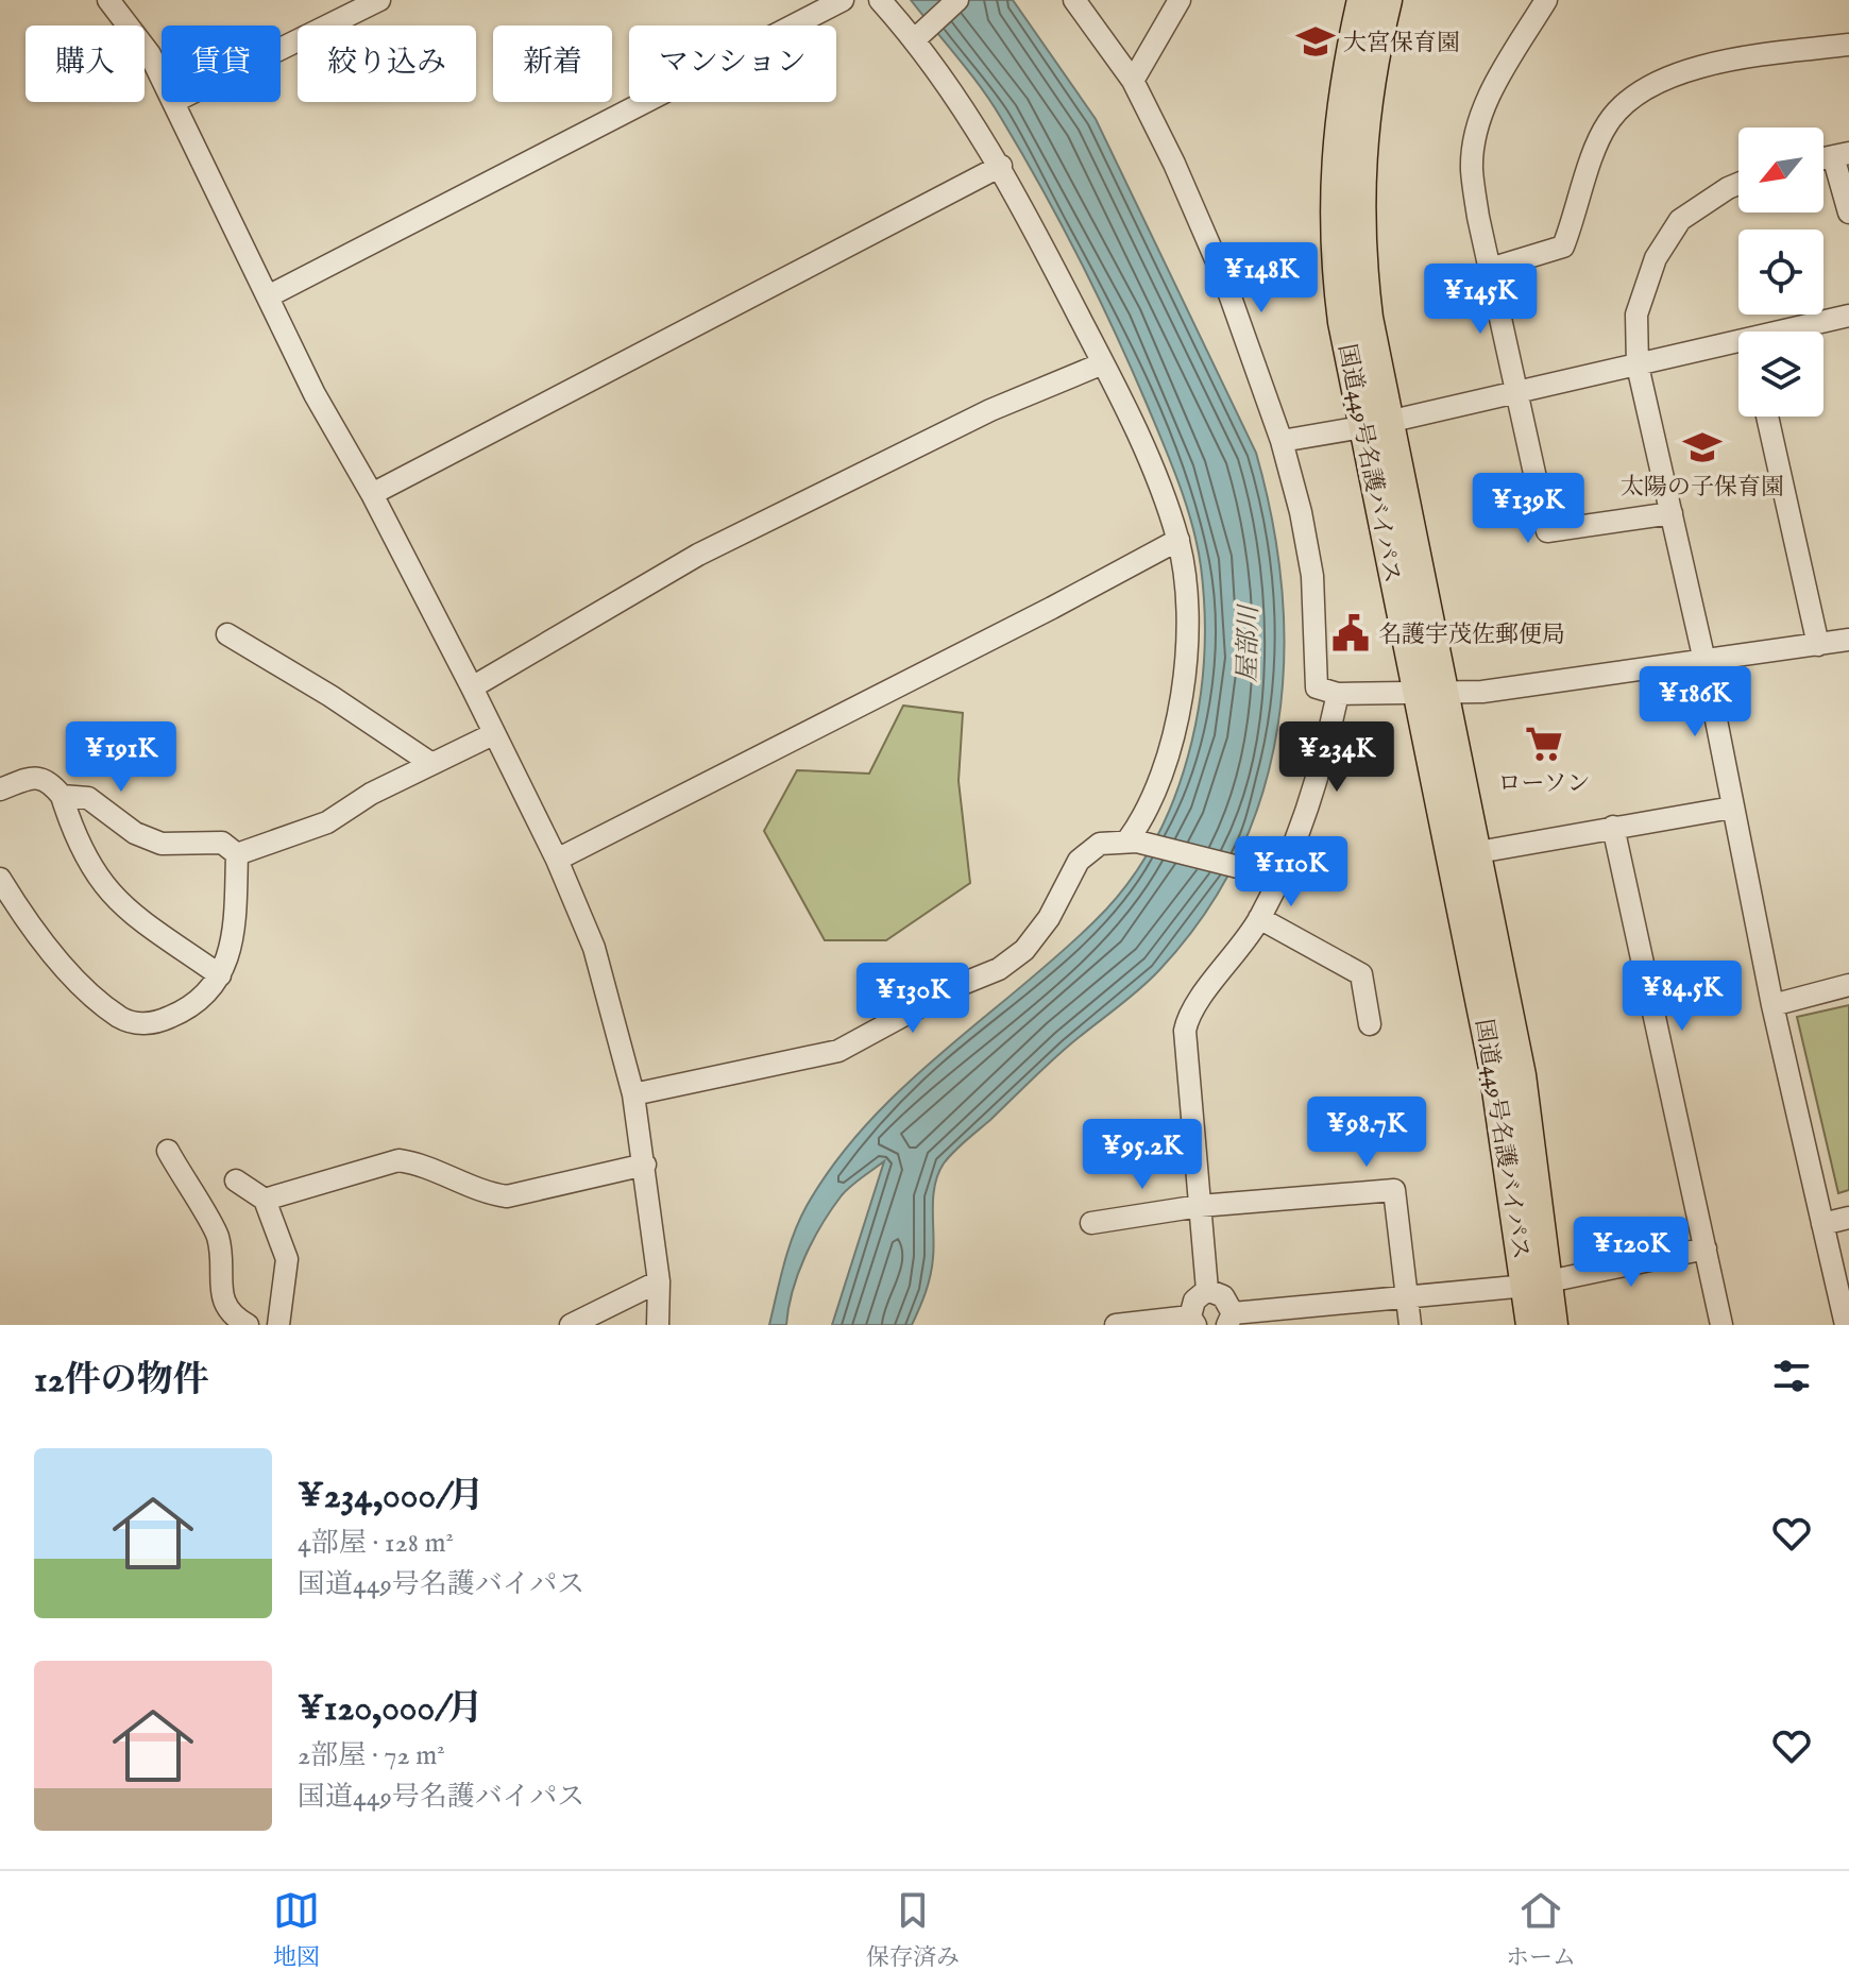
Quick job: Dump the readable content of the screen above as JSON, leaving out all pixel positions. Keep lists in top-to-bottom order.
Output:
{
  "streets": {
    "highway": ["国道449号名護バイパス"]
  },
  "water": ["屋部川"],
  "places": {
    "school or university": ["大宮保育園", "太陽の子保育園"],
    "public building": ["名護宇茂佐郵便局"],
    "supermarket": ["ローソン"]
  },
  "north": "bottom left",
  "page": {
    "chip": [
      "購入",
      "賃貸",
      "絞り込み",
      "新着",
      "マンション"
    ],
    "price": [
      "¥148K",
      "¥145K",
      "¥139K",
      "¥186K",
      "¥191K",
      "¥234K",
      "¥110K",
      "¥84.5K",
      "¥130K",
      "¥98.7K",
      "¥95.2K",
      "¥120K"
    ],
    "heading": "12件の物件",
    "list": [
      {
        "name": "¥234,000/月",
        "note": "4部屋 · 128 m² · 国道449号名護バイパス"
      },
      {
        "name": "¥120,000/月",
        "note": "2部屋 · 72 m² · 国道449号名護バイパス"
      }
    ],
    "tabs": ["地図", "保存済み", "ホーム"]
  }
}
